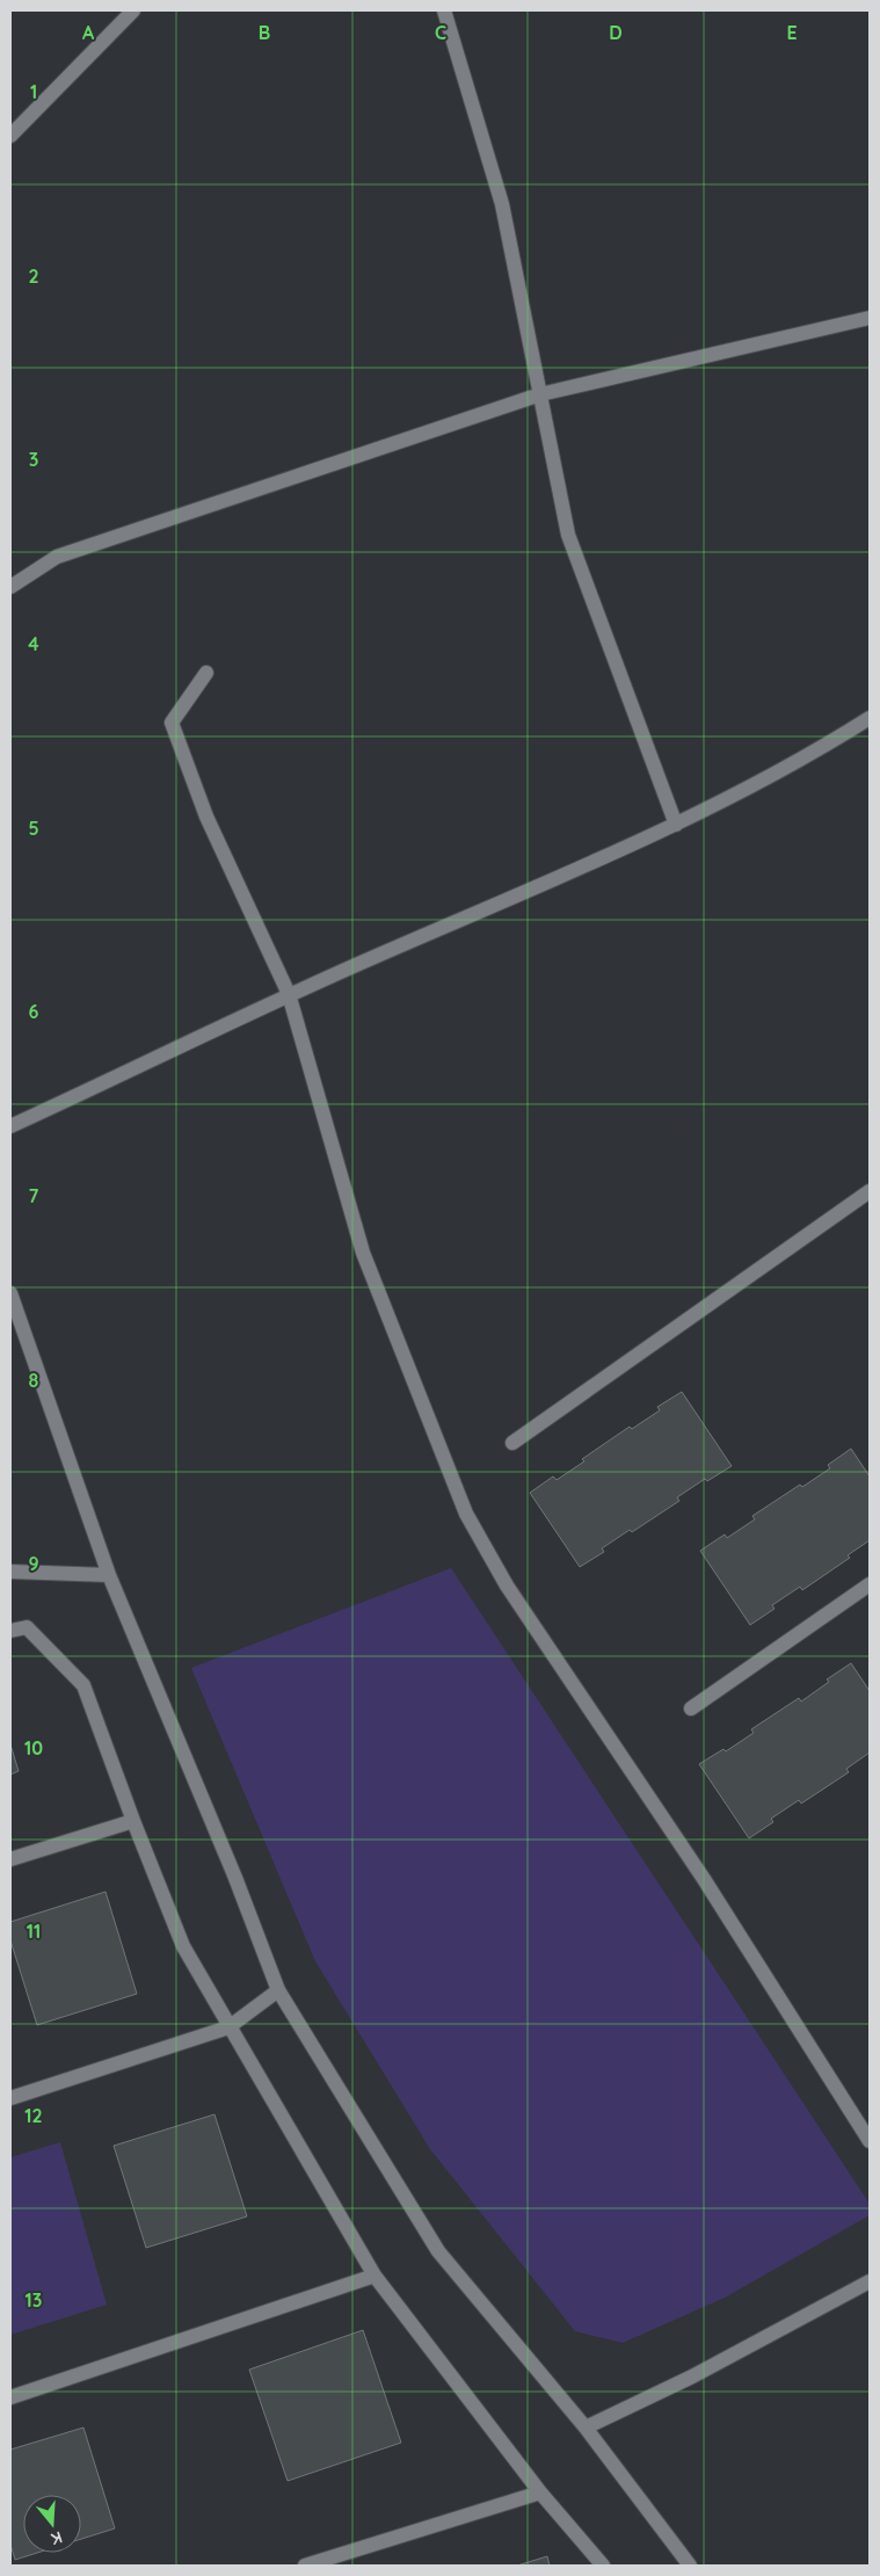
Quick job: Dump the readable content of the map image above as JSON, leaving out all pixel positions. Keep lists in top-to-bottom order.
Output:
{
  "north": "bottom",
  "grid": {
    "columns": [
      "A",
      "B",
      "C",
      "D",
      "E"
    ],
    "rows": [
      "1",
      "2",
      "3",
      "4",
      "5",
      "6",
      "7",
      "8",
      "9",
      "10",
      "11",
      "12",
      "13"
    ]
  }
}
